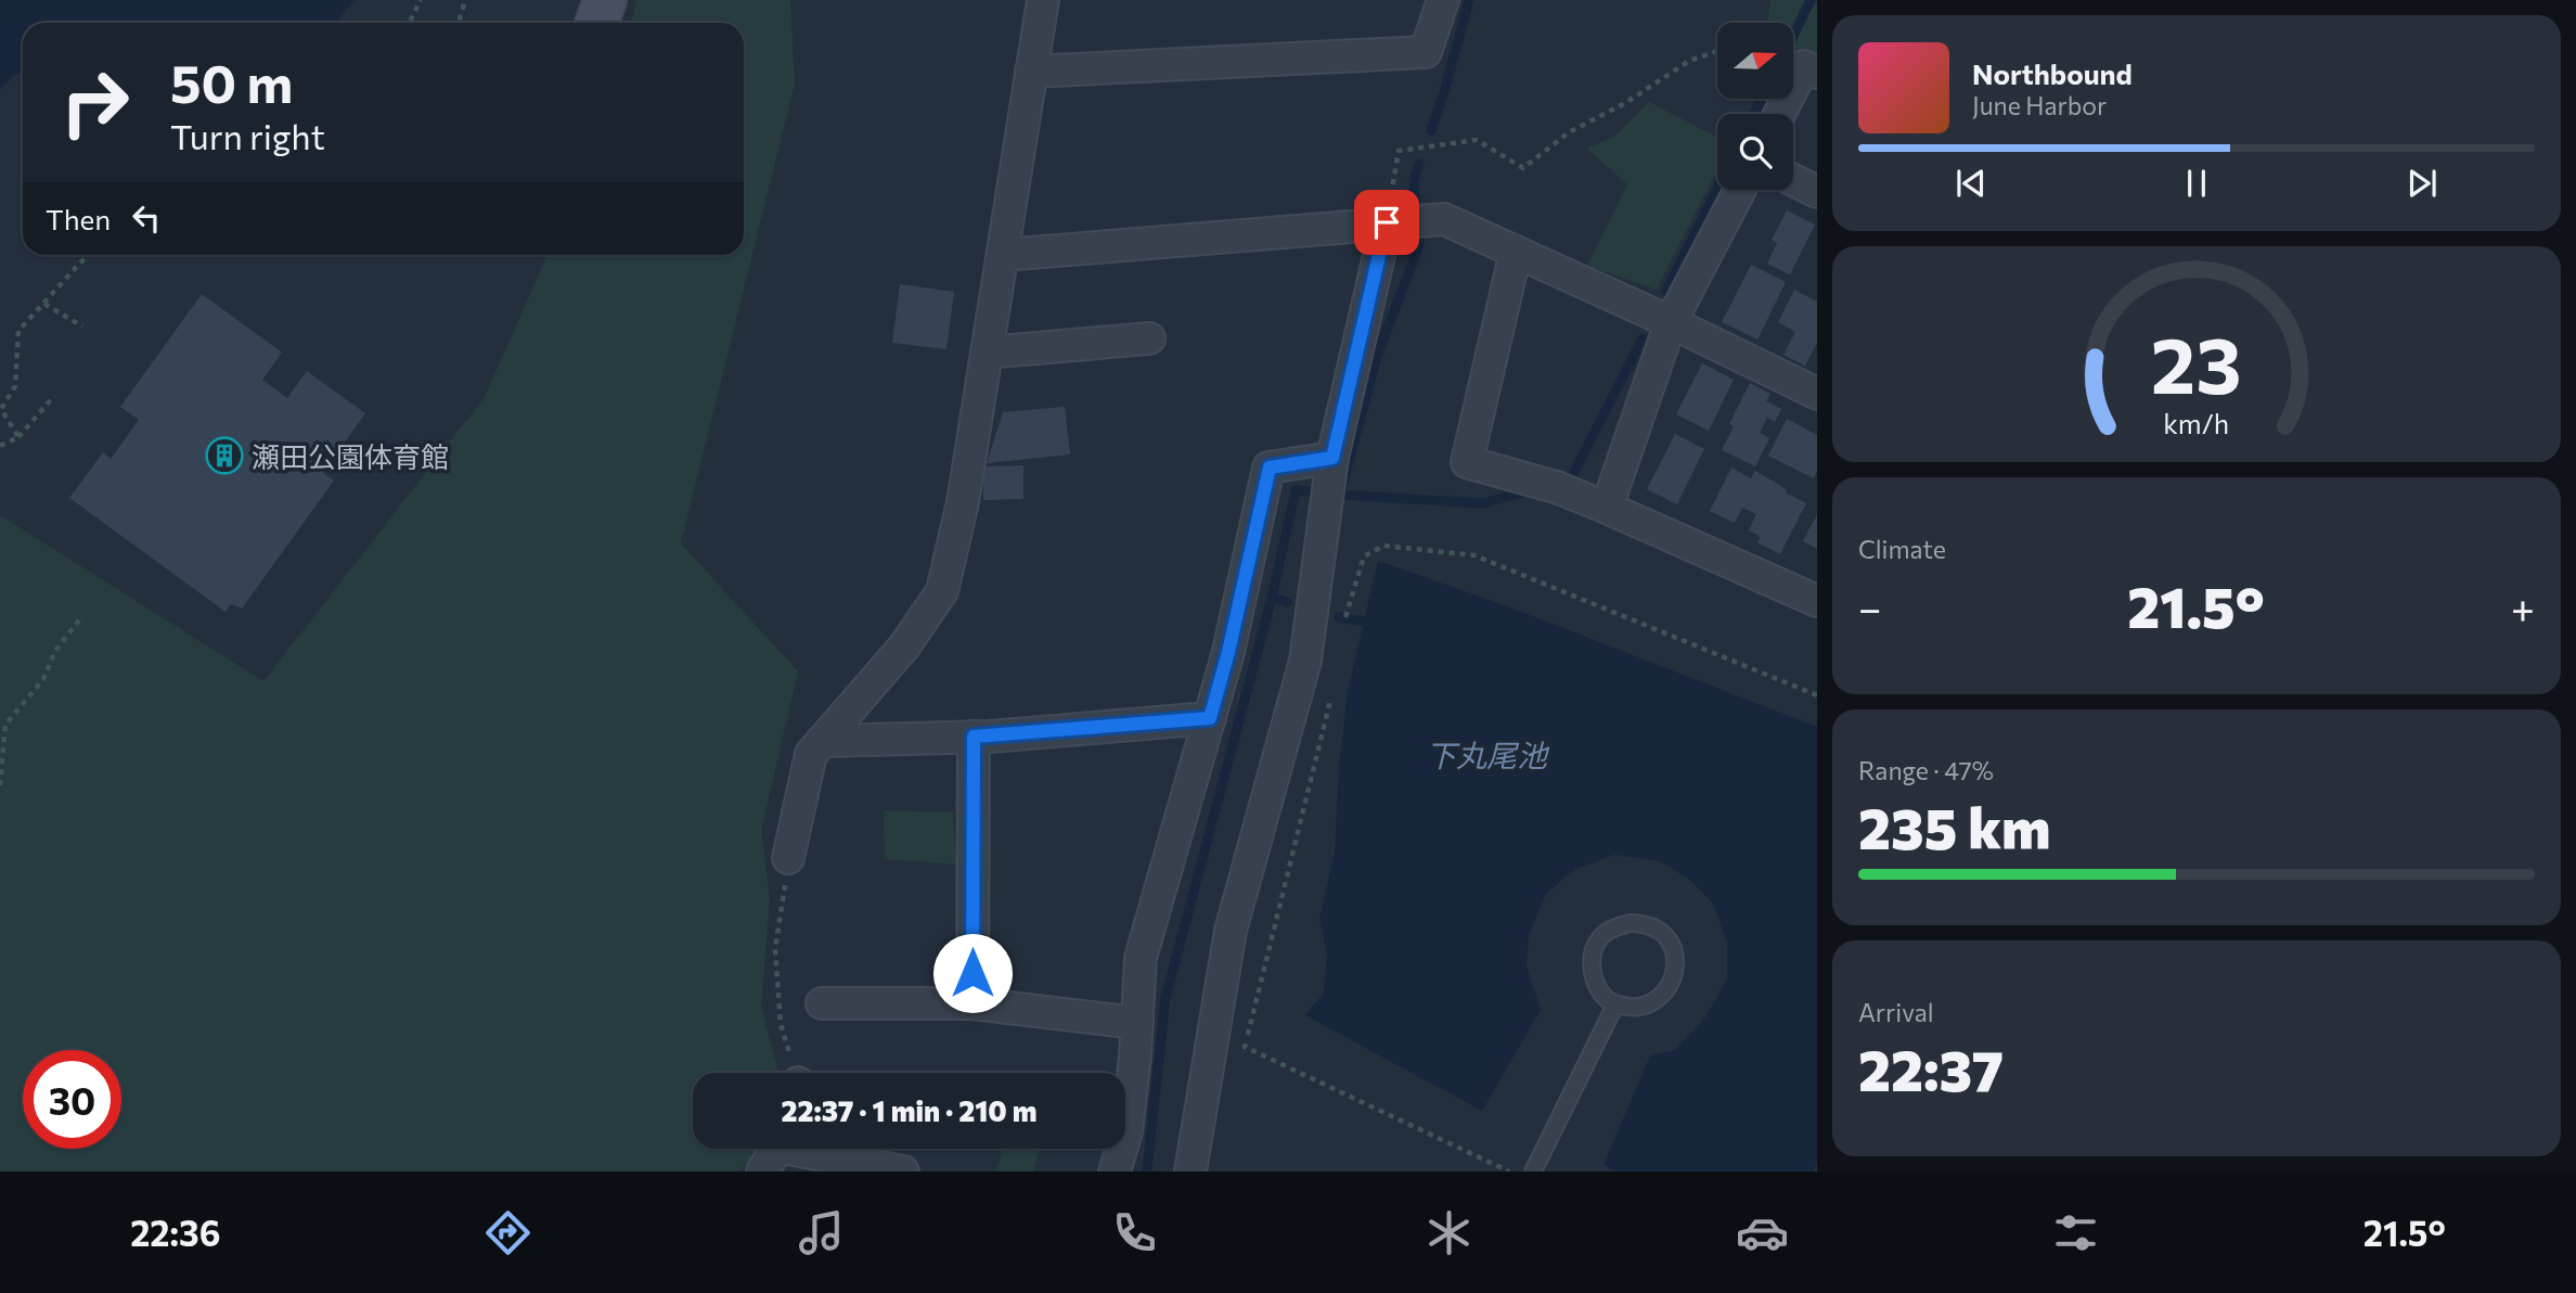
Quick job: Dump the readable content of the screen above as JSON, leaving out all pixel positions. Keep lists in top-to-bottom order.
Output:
{
  "water": ["下丸尾池"],
  "places": {
    "building": ["瀬田公園体育館"]
  },
  "north": "right",
  "page": {
    "turn": ["50 m", "Turn right"],
    "song": ["Northbound", "June Harbor"],
    "then": "Then",
    "tile": [
      "Climate",
      ["Range · 47%", "235 km"],
      ["Arrival", "22:37"]
    ],
    "heat": ["−", "21.5°", "+"],
    "limit": "30",
    "trip": "22:37 · 1 min · 210 m",
    "tabs": ["22:36", "21.5°"],
    "gauge": ["23", "km/h"]
  }
}
